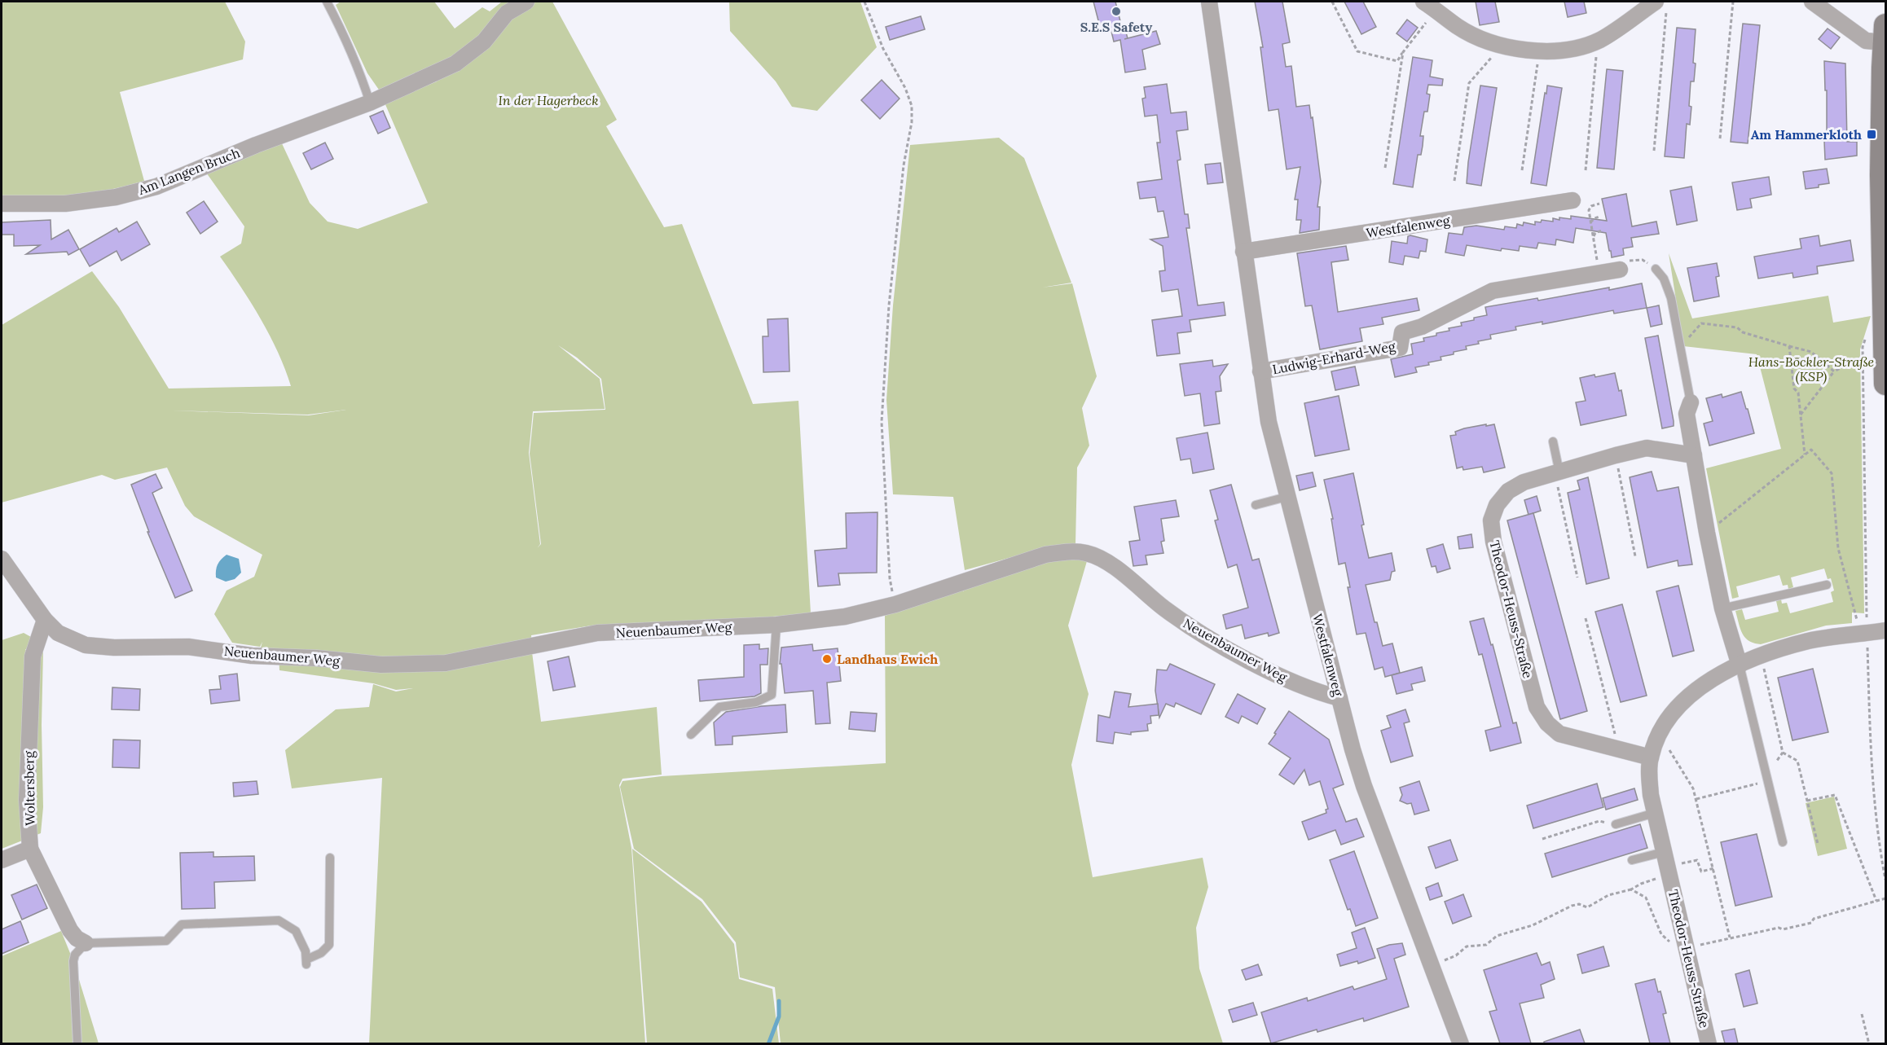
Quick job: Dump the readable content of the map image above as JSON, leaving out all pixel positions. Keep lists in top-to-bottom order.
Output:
{
  "streets": {
    "street": [
      "Am Langen Bruch",
      "Westfalenweg",
      "Ludwig-Erhard-Weg",
      "Theodor-Heuss-Straße",
      "Neuenbaumer Weg",
      "Woltersberg"
    ]
  },
  "crossings": [
    ["Westfalenweg", "Ludwig-Erhard-Weg"],
    ["Westfalenweg", "Neuenbaumer Weg"],
    ["Neuenbaumer Weg", "Woltersberg"]
  ],
  "parks": ["In der Hagerbeck", "Hans-Böckler-Straße (KSP)"],
  "places": {
    "other": ["S.E.S Safety", "Landhaus Ewich"],
    "transit": ["Am Hammerkloth"]
  }
}
